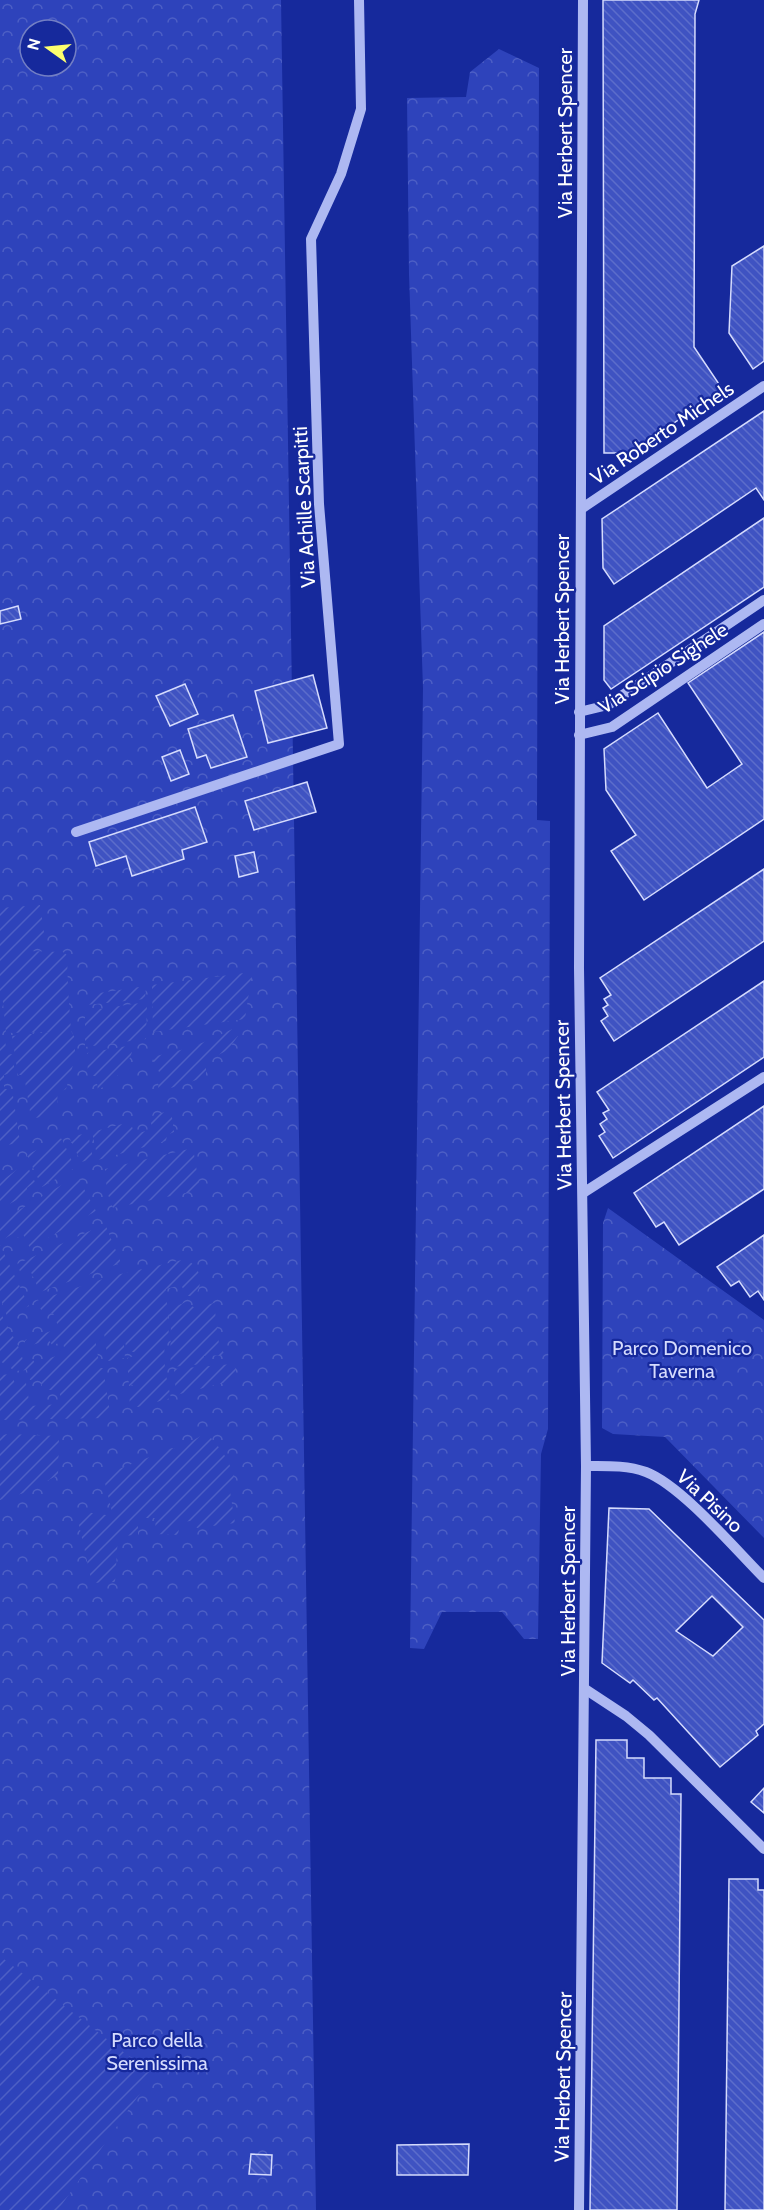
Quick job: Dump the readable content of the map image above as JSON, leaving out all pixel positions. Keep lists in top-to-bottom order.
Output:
{
  "streets": {
    "street": [
      "Via Herbert Spencer",
      "Via Roberto Michels",
      "Via Achille Scarpitti",
      "Via Scipio Sighele",
      "Via Pisino"
    ]
  },
  "crossings": [
    ["Via Herbert Spencer", "Via Roberto Michels"],
    ["Via Herbert Spencer", "Via Scipio Sighele"],
    ["Via Herbert Spencer", "Via Pisino"]
  ],
  "parks": ["Parco Domenico Taverna", "Parco della Serenissima"],
  "north": "left"
}
